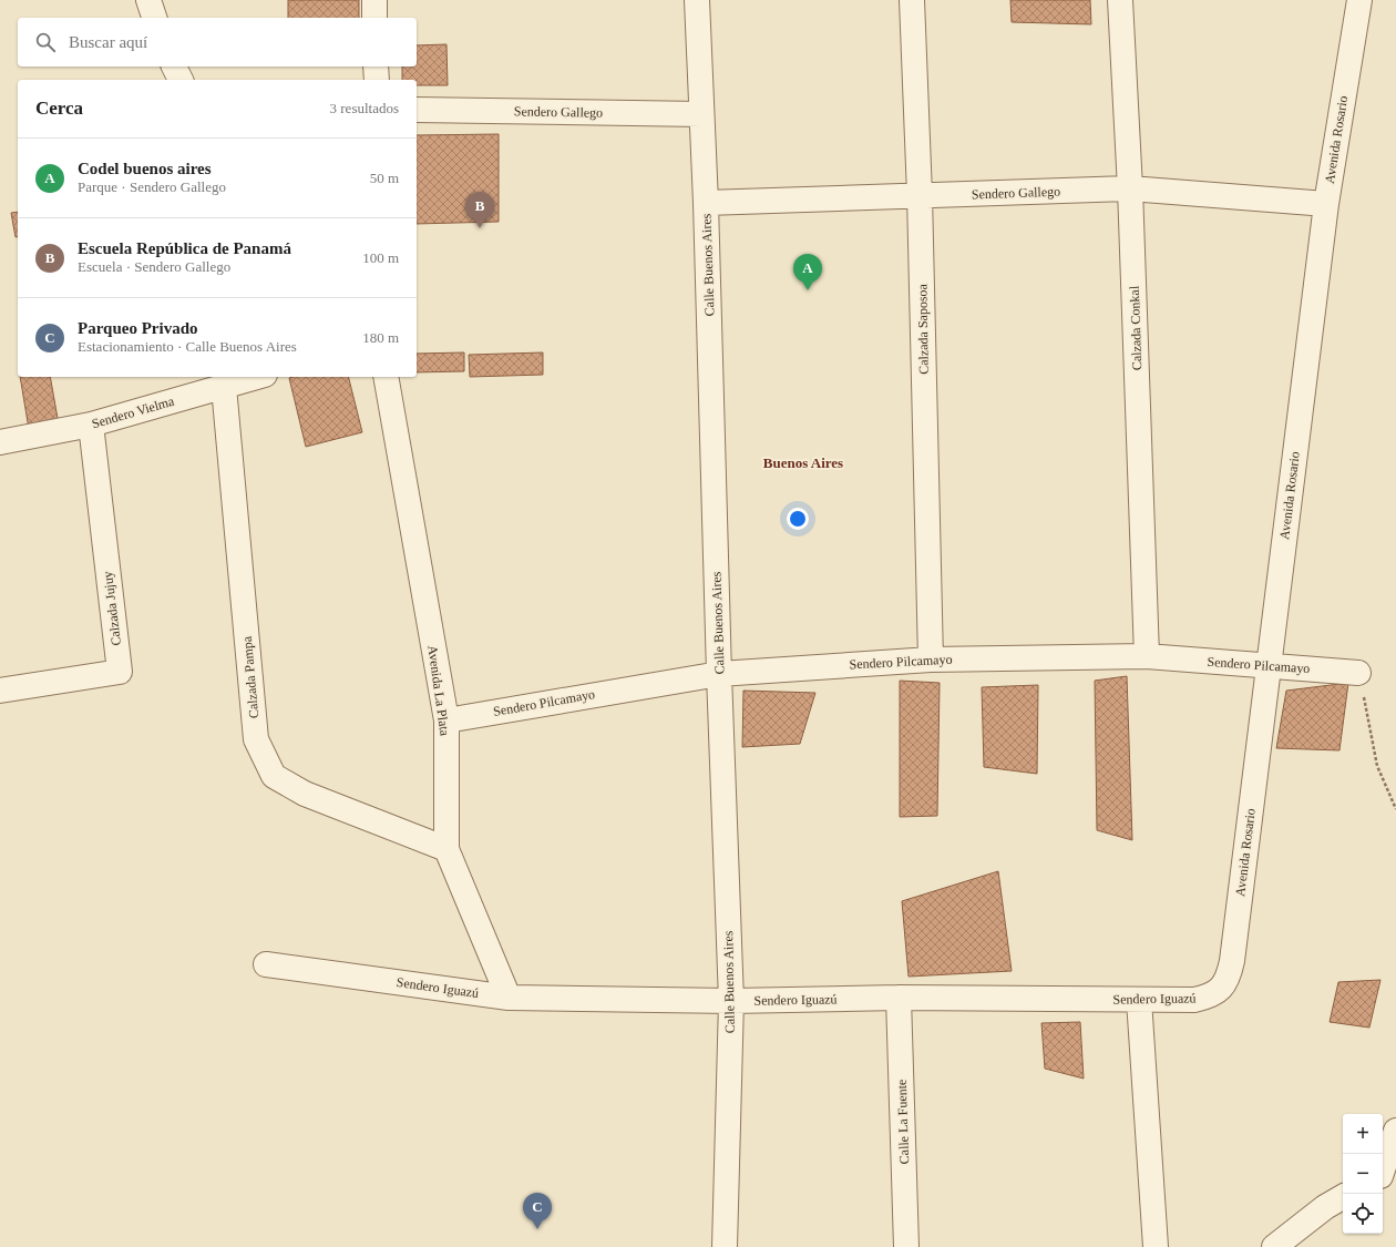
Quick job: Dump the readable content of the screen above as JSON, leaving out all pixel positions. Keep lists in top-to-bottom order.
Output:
{
  "streets": {
    "street": [
      "Sendero Gallego",
      "Avenida Rosario",
      "Calle Buenos Aires",
      "Calzada Conkal",
      "Calzada Saposoa",
      "Sendero Vielma",
      "Calzada Jujuy",
      "Sendero Pilcamayo",
      "Calzada Pampa",
      "Avenida La Plata",
      "Sendero Iguazú",
      "Calle La Fuente"
    ]
  },
  "crossings": [
    ["Sendero Gallego", "Avenida Rosario"],
    ["Sendero Gallego", "Calle Buenos Aires"],
    ["Sendero Gallego", "Calzada Conkal"],
    ["Sendero Gallego", "Calzada Saposoa"],
    ["Avenida Rosario", "Sendero Pilcamayo"],
    ["Avenida Rosario", "Sendero Iguazú"],
    ["Calle Buenos Aires", "Sendero Pilcamayo"],
    ["Calle Buenos Aires", "Sendero Iguazú"],
    ["Calzada Conkal", "Sendero Pilcamayo"],
    ["Calzada Saposoa", "Sendero Pilcamayo"],
    ["Sendero Vielma", "Calzada Jujuy"],
    ["Sendero Vielma", "Calzada Pampa"],
    ["Sendero Pilcamayo", "Avenida La Plata"],
    ["Calzada Pampa", "Avenida La Plata"],
    ["Avenida La Plata", "Sendero Iguazú"],
    ["Sendero Iguazú", "Calle La Fuente"]
  ],
  "districts": ["Buenos Aires"],
  "page": {
    "search": "Buscar aquí",
    "heading": ["Cerca", "3 resultados"],
    "list": [
      {
        "mark": "A",
        "name": "Codel buenos aires",
        "note": "Parque · Sendero Gallego",
        "value": "50 m"
      },
      {
        "mark": "B",
        "name": "Escuela República de Panamá",
        "note": "Escuela · Sendero Gallego",
        "value": "100 m"
      },
      {
        "mark": "C",
        "name": "Parqueo Privado",
        "note": "Estacionamiento · Calle Buenos Aires",
        "value": "180 m"
      }
    ],
    "pins": ["B", "A", "C"],
    "map_buttons": ["+", "−"]
  }
}
